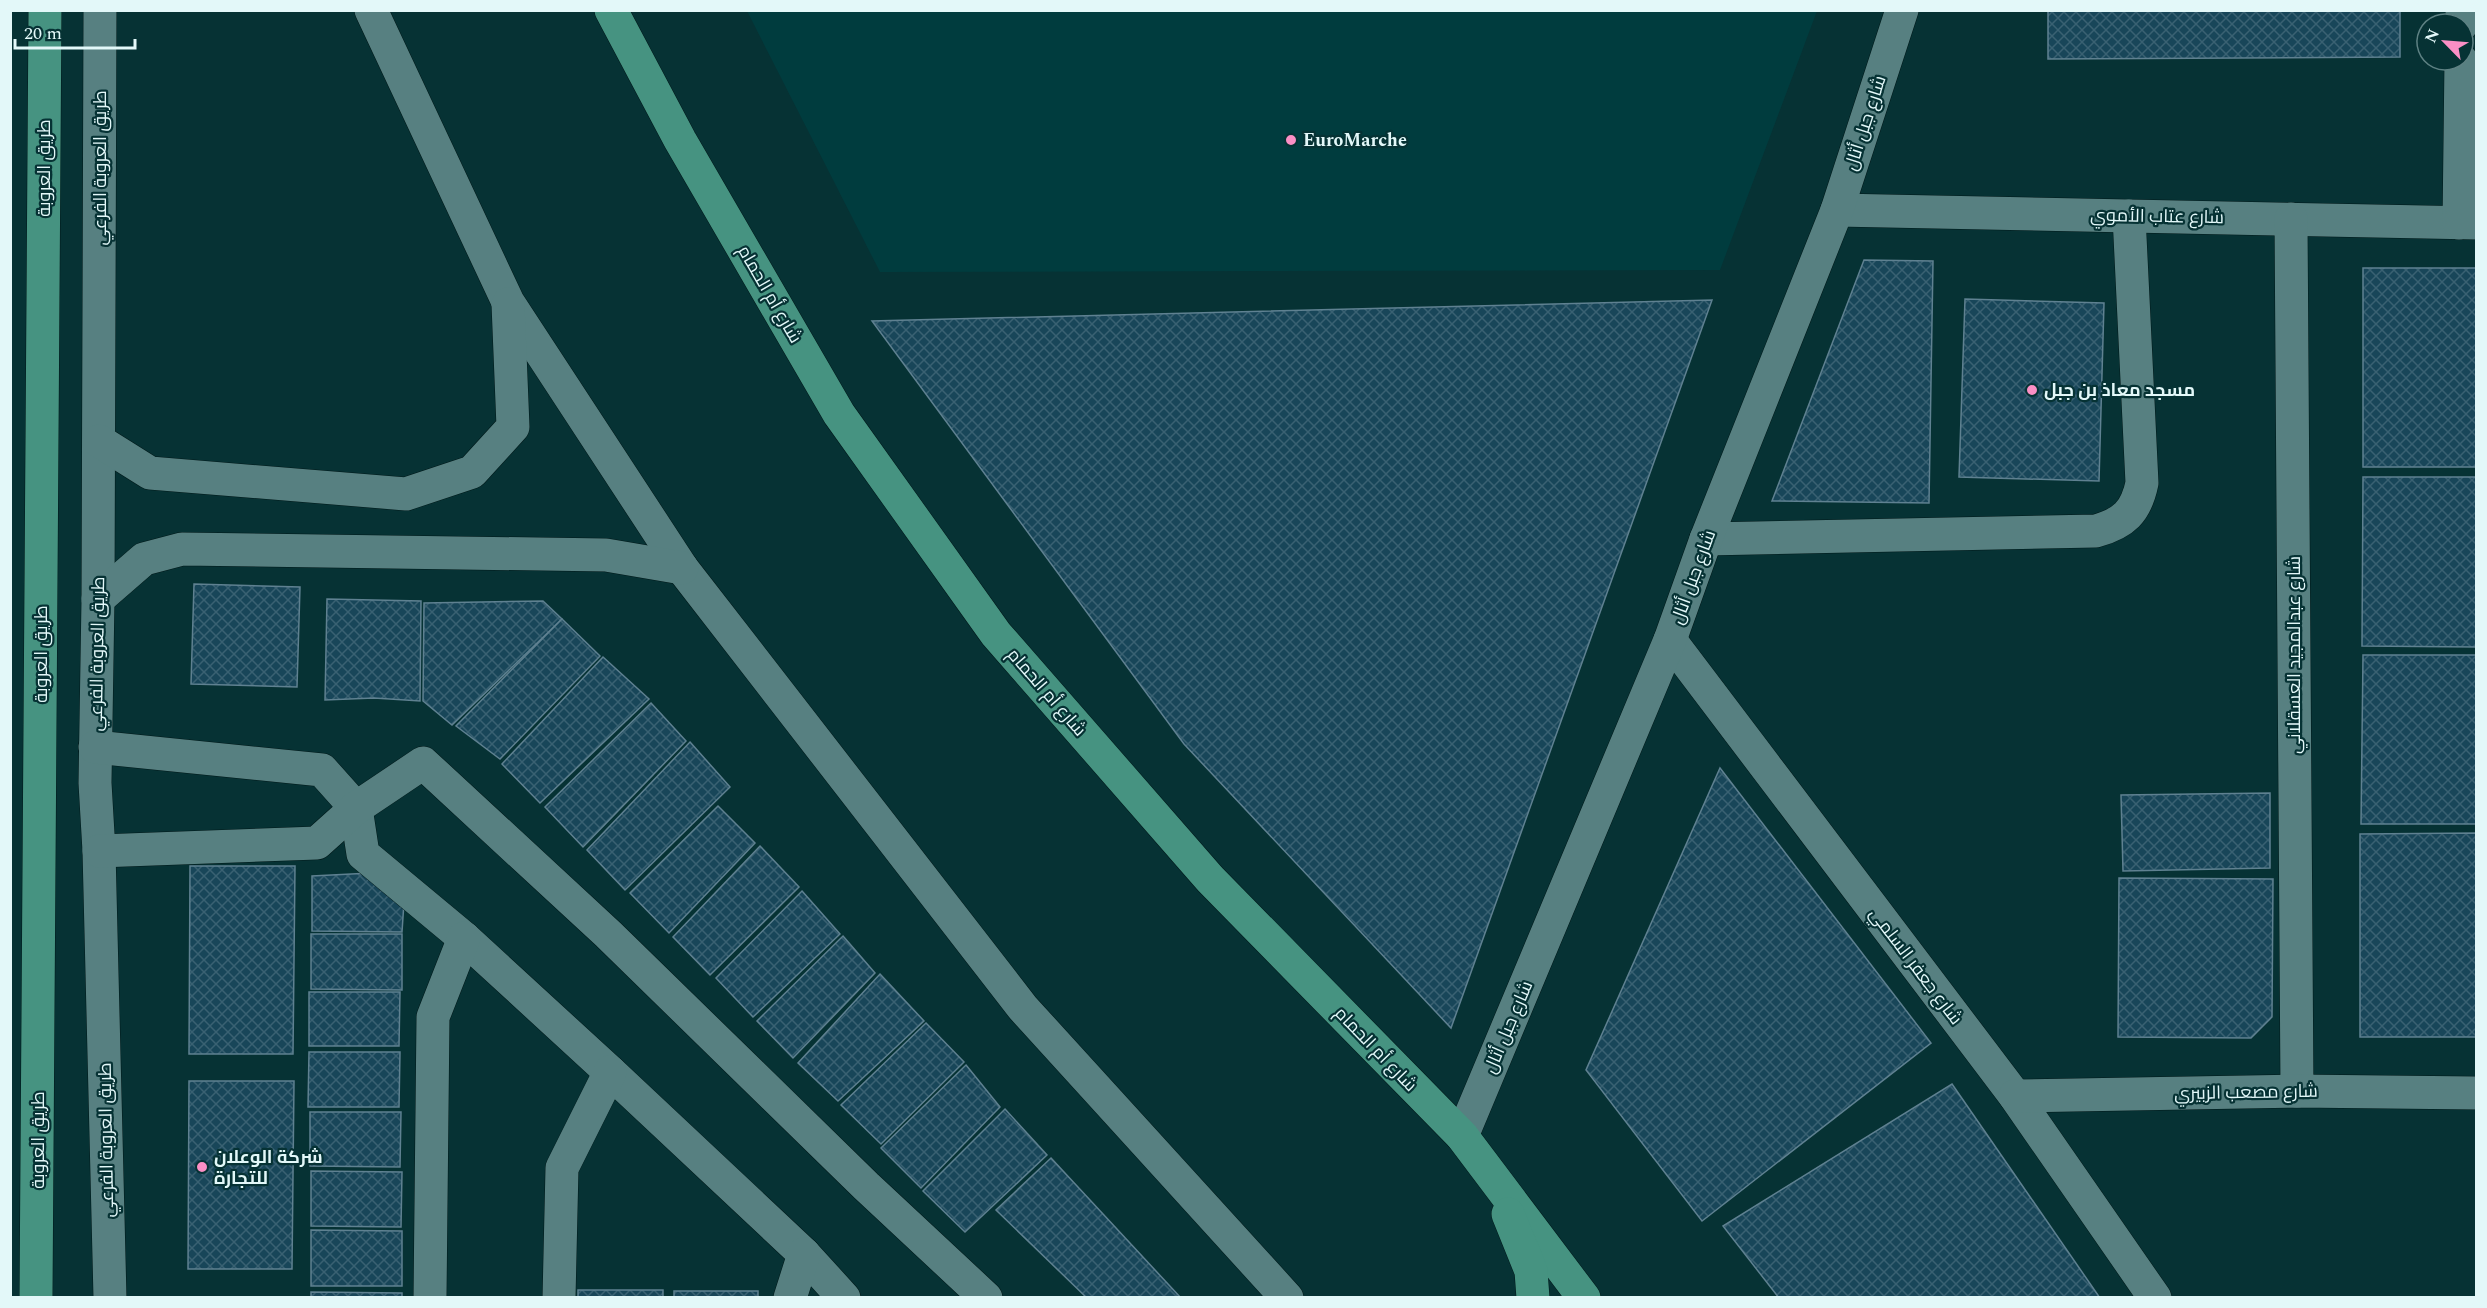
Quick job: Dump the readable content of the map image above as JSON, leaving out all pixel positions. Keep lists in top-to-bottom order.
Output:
{
  "streets": {
    "main road": ["طريق العروبة", "شارع أم الحمام"],
    "street": [
      "شارع جبل أثال",
      "طريق العروبة الفرعي",
      "شارع عتاب الأموي",
      "شارع عبدالمجيد العسقلاني",
      "شارع جعفر السلمي",
      "شارع مصعب الزبيري"
    ]
  },
  "crossings": [
    ["شارع جبل أثال", "شارع عتاب الأموي"],
    ["شارع جبل أثال", "شارع أم الحمام"],
    ["شارع جبل أثال", "شارع جعفر السلمي"],
    ["شارع عتاب الأموي", "شارع عبدالمجيد العسقلاني"],
    ["شارع عبدالمجيد العسقلاني", "شارع مصعب الزبيري"],
    ["شارع جعفر السلمي", "شارع مصعب الزبيري"]
  ],
  "places": ["EuroMarche", "مسجد معاذ بن جبل", "شركة الوعلان للتجارة"],
  "scale_bar": "20 m",
  "north": "top left"
}
